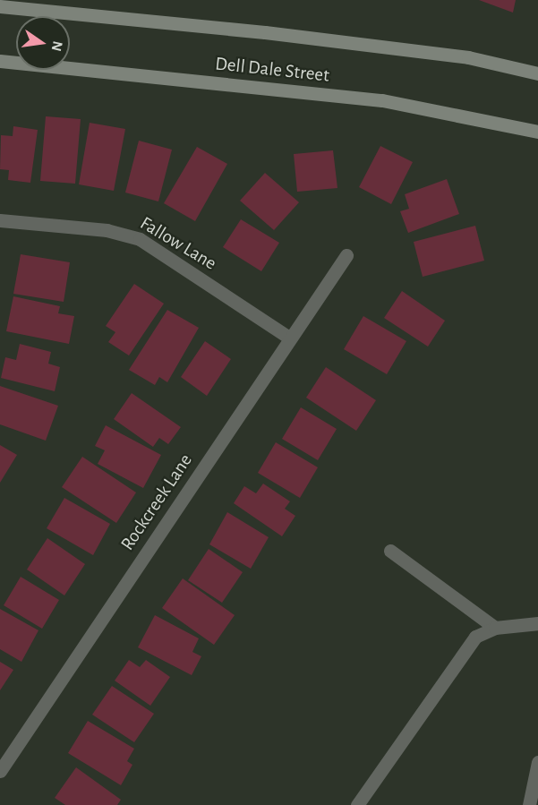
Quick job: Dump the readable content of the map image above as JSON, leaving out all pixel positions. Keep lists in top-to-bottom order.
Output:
{
  "streets": {
    "main road": ["Dell Dale Street"],
    "street": ["Fallow Lane", "Rockcreek Lane"]
  },
  "crossings": [
    ["Fallow Lane", "Rockcreek Lane"]
  ],
  "north": "right"
}
